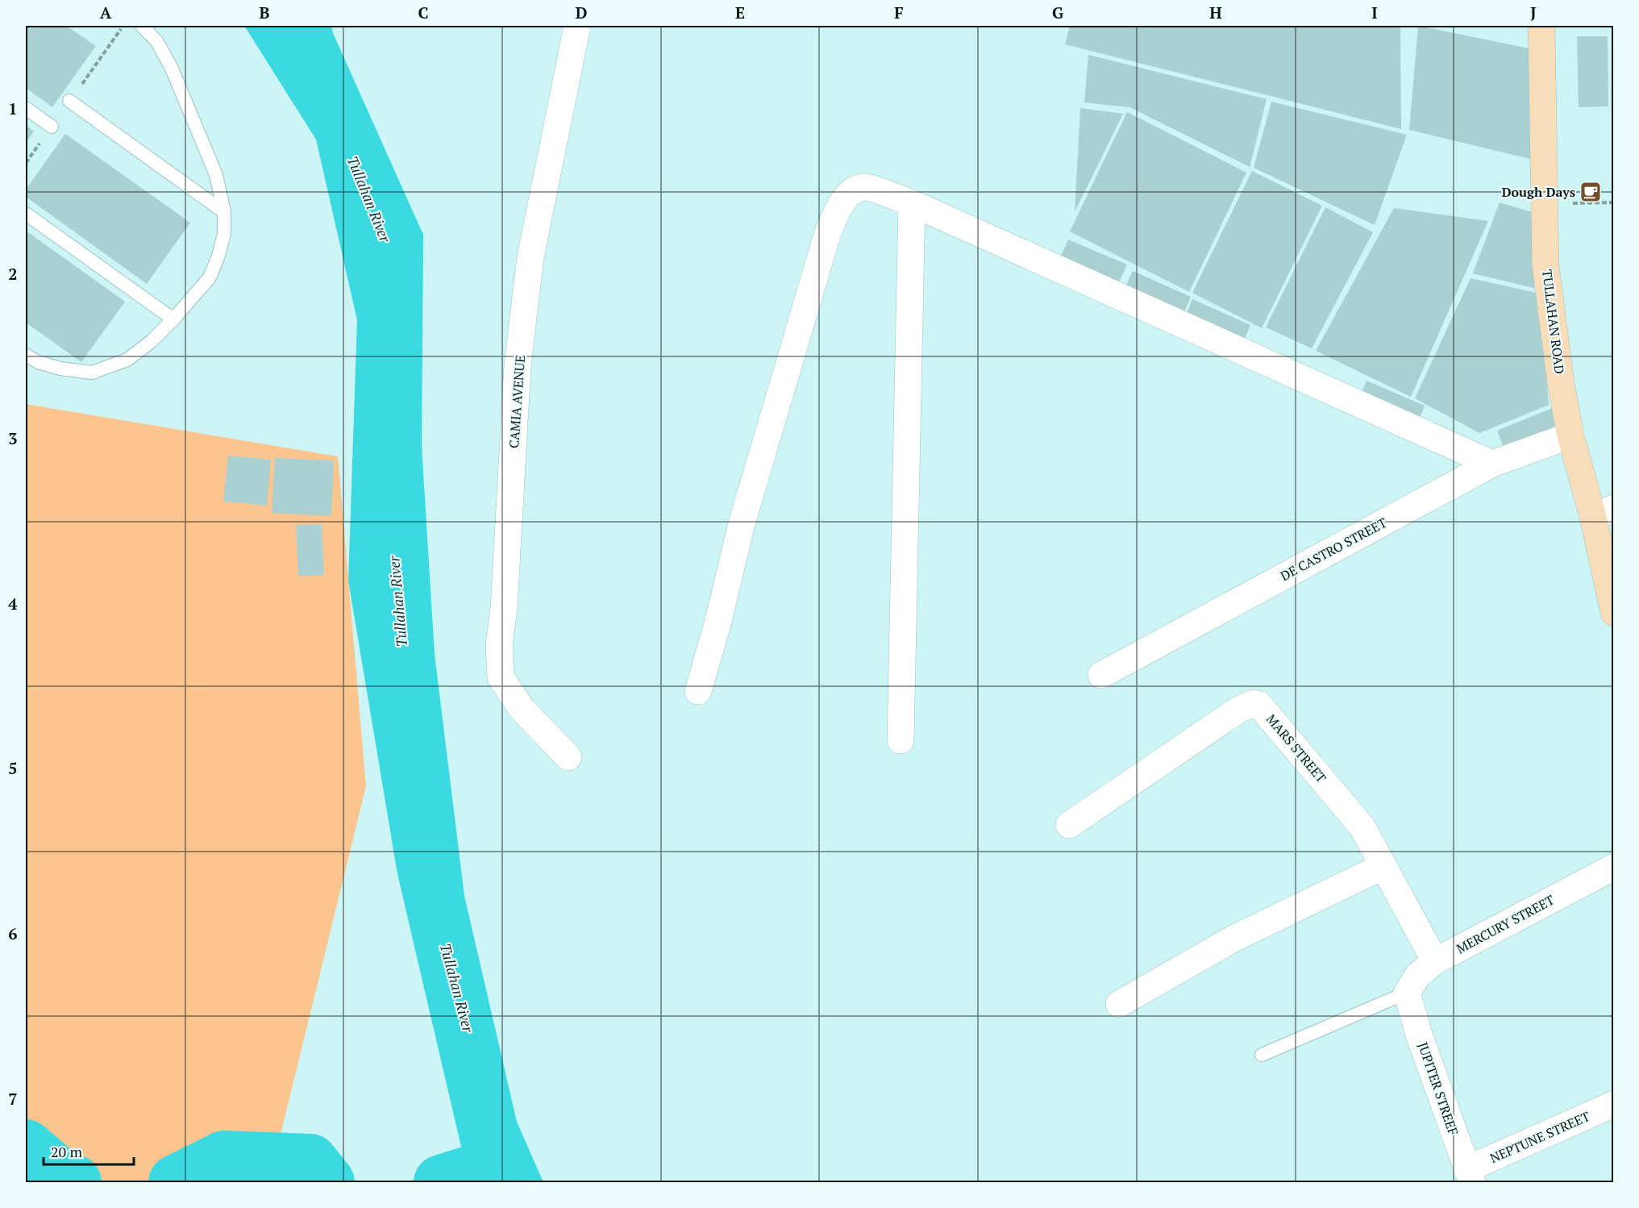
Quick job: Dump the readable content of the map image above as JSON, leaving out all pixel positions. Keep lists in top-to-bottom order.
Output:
{
  "streets": {
    "main road": ["TULLAHAN ROAD"],
    "street": [
      "CAMIA AVENUE",
      "DE CASTRO STREET",
      "MARS STREET",
      "MERCURY STREET",
      "JUPITER STREEF",
      "NEPTUNE STREET"
    ]
  },
  "crossings": [
    ["TULLAHAN ROAD", "DE CASTRO STREET"],
    ["MARS STREET", "MERCURY STREET"],
    ["MERCURY STREET", "JUPITER STREEF"],
    ["JUPITER STREEF", "NEPTUNE STREET"]
  ],
  "water": ["Tullahan River"],
  "places": {
    "cafe": ["Dough Days"]
  },
  "scale_bar": "20 m",
  "grid": {
    "columns": [
      "A",
      "B",
      "C",
      "D",
      "E",
      "F",
      "G",
      "H",
      "I",
      "J"
    ],
    "rows": [
      "1",
      "2",
      "3",
      "4",
      "5",
      "6",
      "7"
    ]
  }
}
